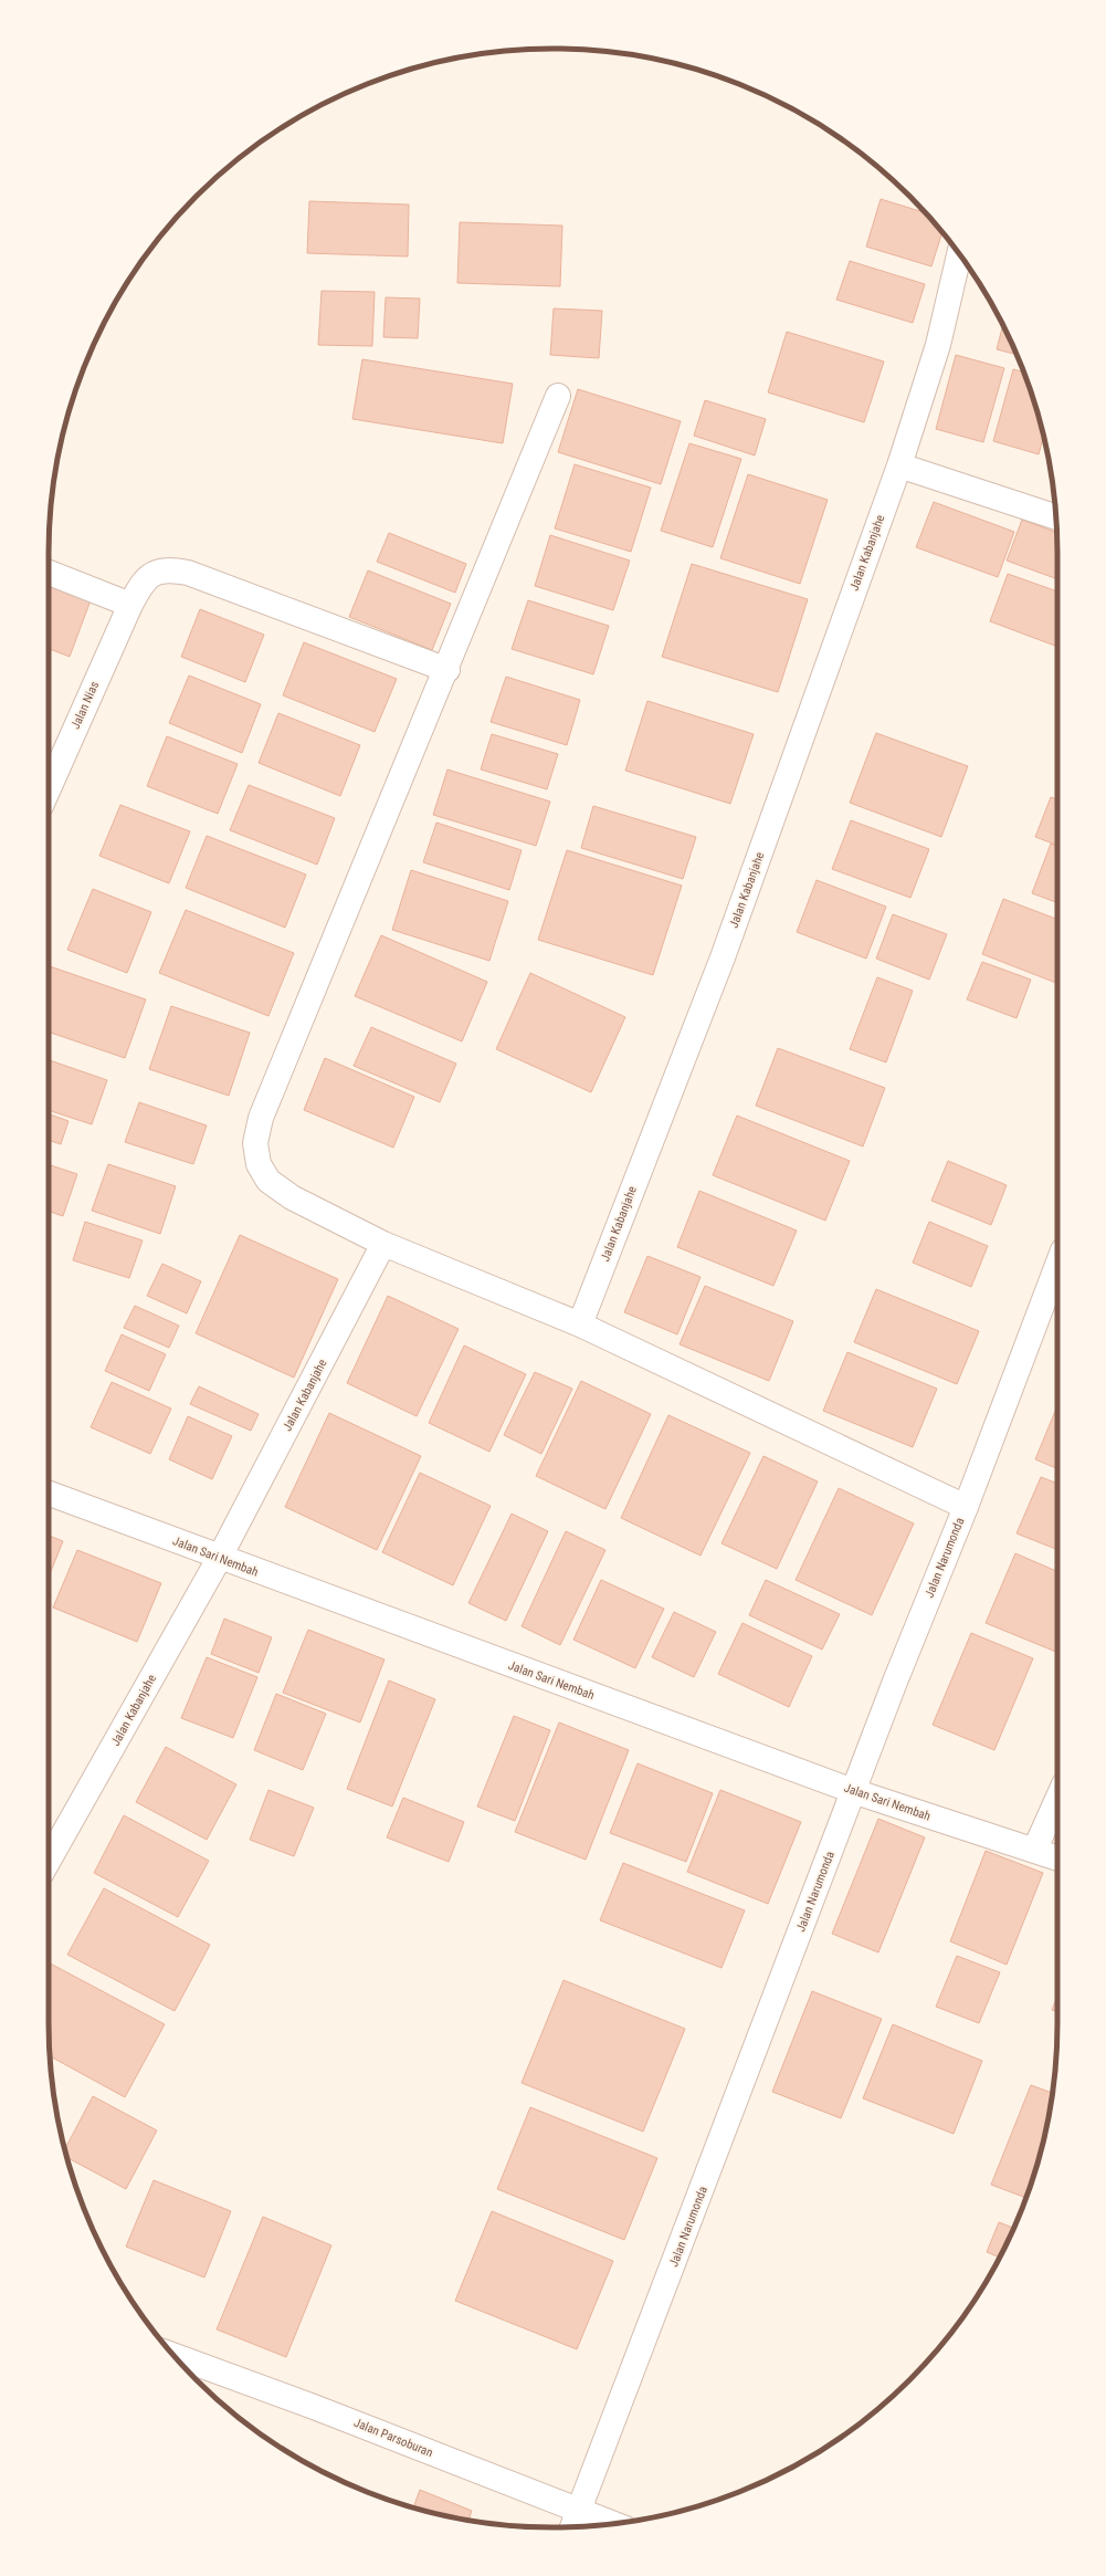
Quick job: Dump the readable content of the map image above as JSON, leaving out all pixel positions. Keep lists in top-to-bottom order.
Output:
{
  "streets": {
    "street": [
      "Jalan Kabanjahe",
      "Jalan Nias",
      "Jalan Sari Nembah",
      "Jalan Narumonda",
      "Jalan Parsoburan"
    ]
  },
  "crossings": [
    ["Jalan Kabanjahe", "Jalan Sari Nembah"],
    ["Jalan Sari Nembah", "Jalan Narumonda"],
    ["Jalan Narumonda", "Jalan Parsoburan"]
  ]
}
